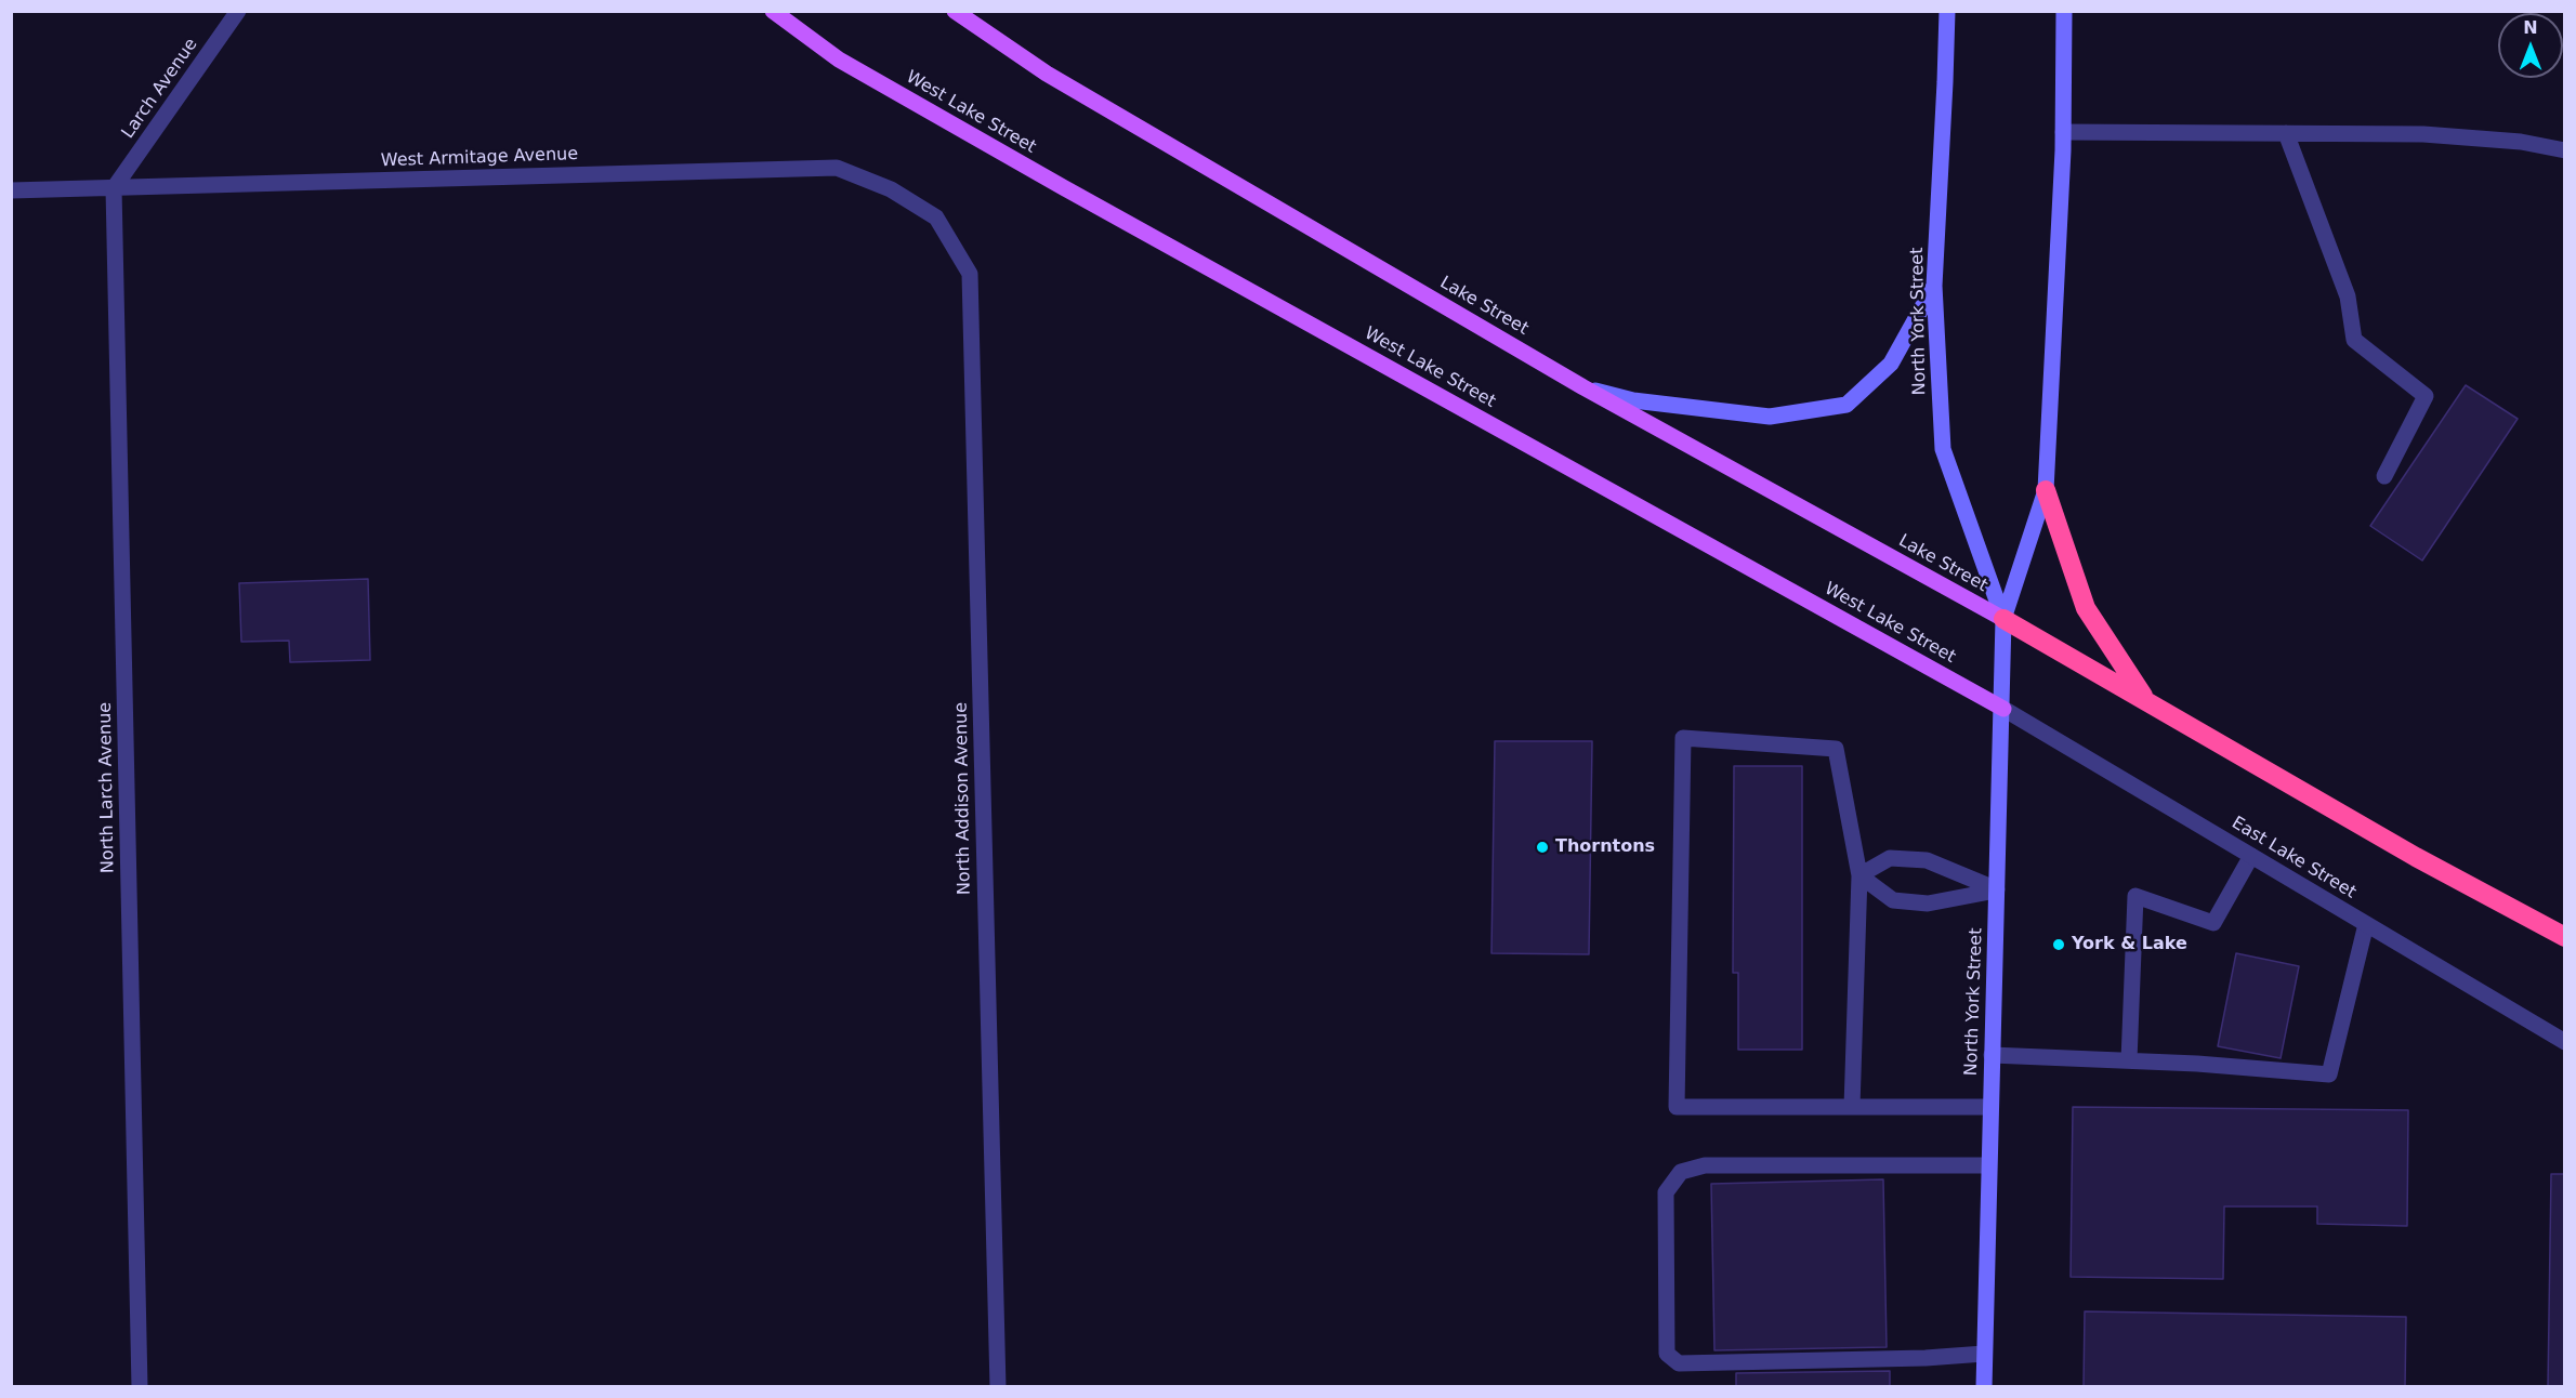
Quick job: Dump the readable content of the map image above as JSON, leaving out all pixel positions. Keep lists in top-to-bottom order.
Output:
{
  "streets": {
    "main road": ["West Lake Street", "Lake Street", "North York Street"],
    "street": [
      "Larch Avenue",
      "West Armitage Avenue",
      "North Larch Avenue",
      "North Addison Avenue",
      "East Lake Street"
    ]
  },
  "crossings": [
    ["Larch Avenue", "West Armitage Avenue"],
    ["Larch Avenue", "North Larch Avenue"],
    ["West Lake Street", "North York Street"],
    ["West Lake Street", "East Lake Street"],
    ["West Armitage Avenue", "North Larch Avenue"],
    ["West Armitage Avenue", "North Addison Avenue"],
    ["Lake Street", "North York Street"],
    ["North York Street", "East Lake Street"]
  ],
  "places": ["Thorntons", "York & Lake"],
  "north": "top"
}
